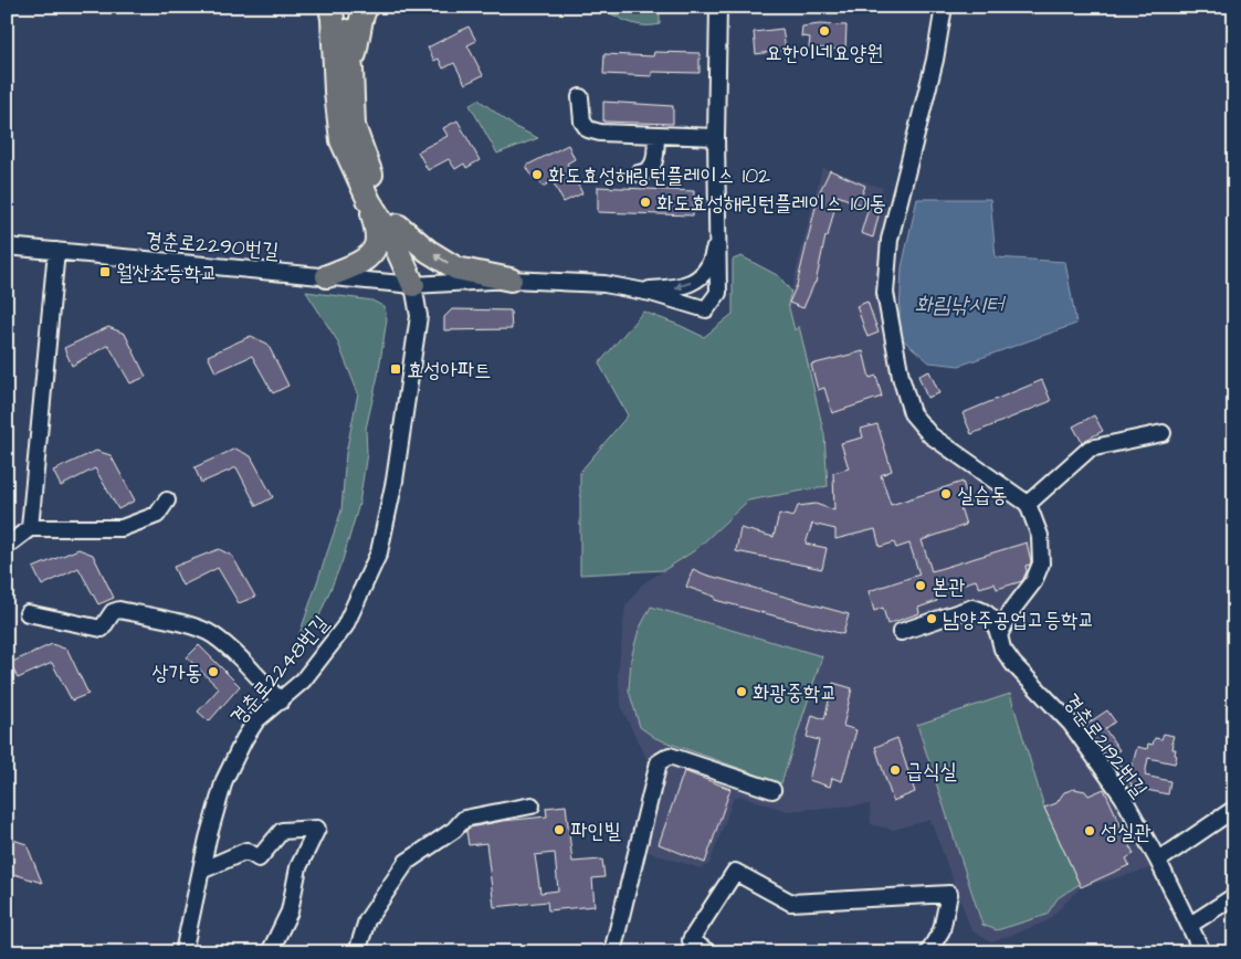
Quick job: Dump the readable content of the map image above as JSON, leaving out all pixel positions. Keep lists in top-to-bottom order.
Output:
{
  "streets": {
    "street": ["경춘로2290번길", "경춘로2248번길", "경춘로2192번길"]
  },
  "crossings": [
    ["경춘로2290번길", "경춘로2248번길"]
  ],
  "water": ["화림낚시터"],
  "places": {
    "other": [
      "요한이네요양원",
      "화도효성해링턴플레이스 102",
      "화도효성해링턴플레이스 101동",
      "실습동",
      "본관",
      "남양주공업고등학교",
      "상가동",
      "화광중학교",
      "급식실",
      "파인빌",
      "성실관"
    ],
    "transit": ["월산초등학교", "효성아파트"]
  }
}
